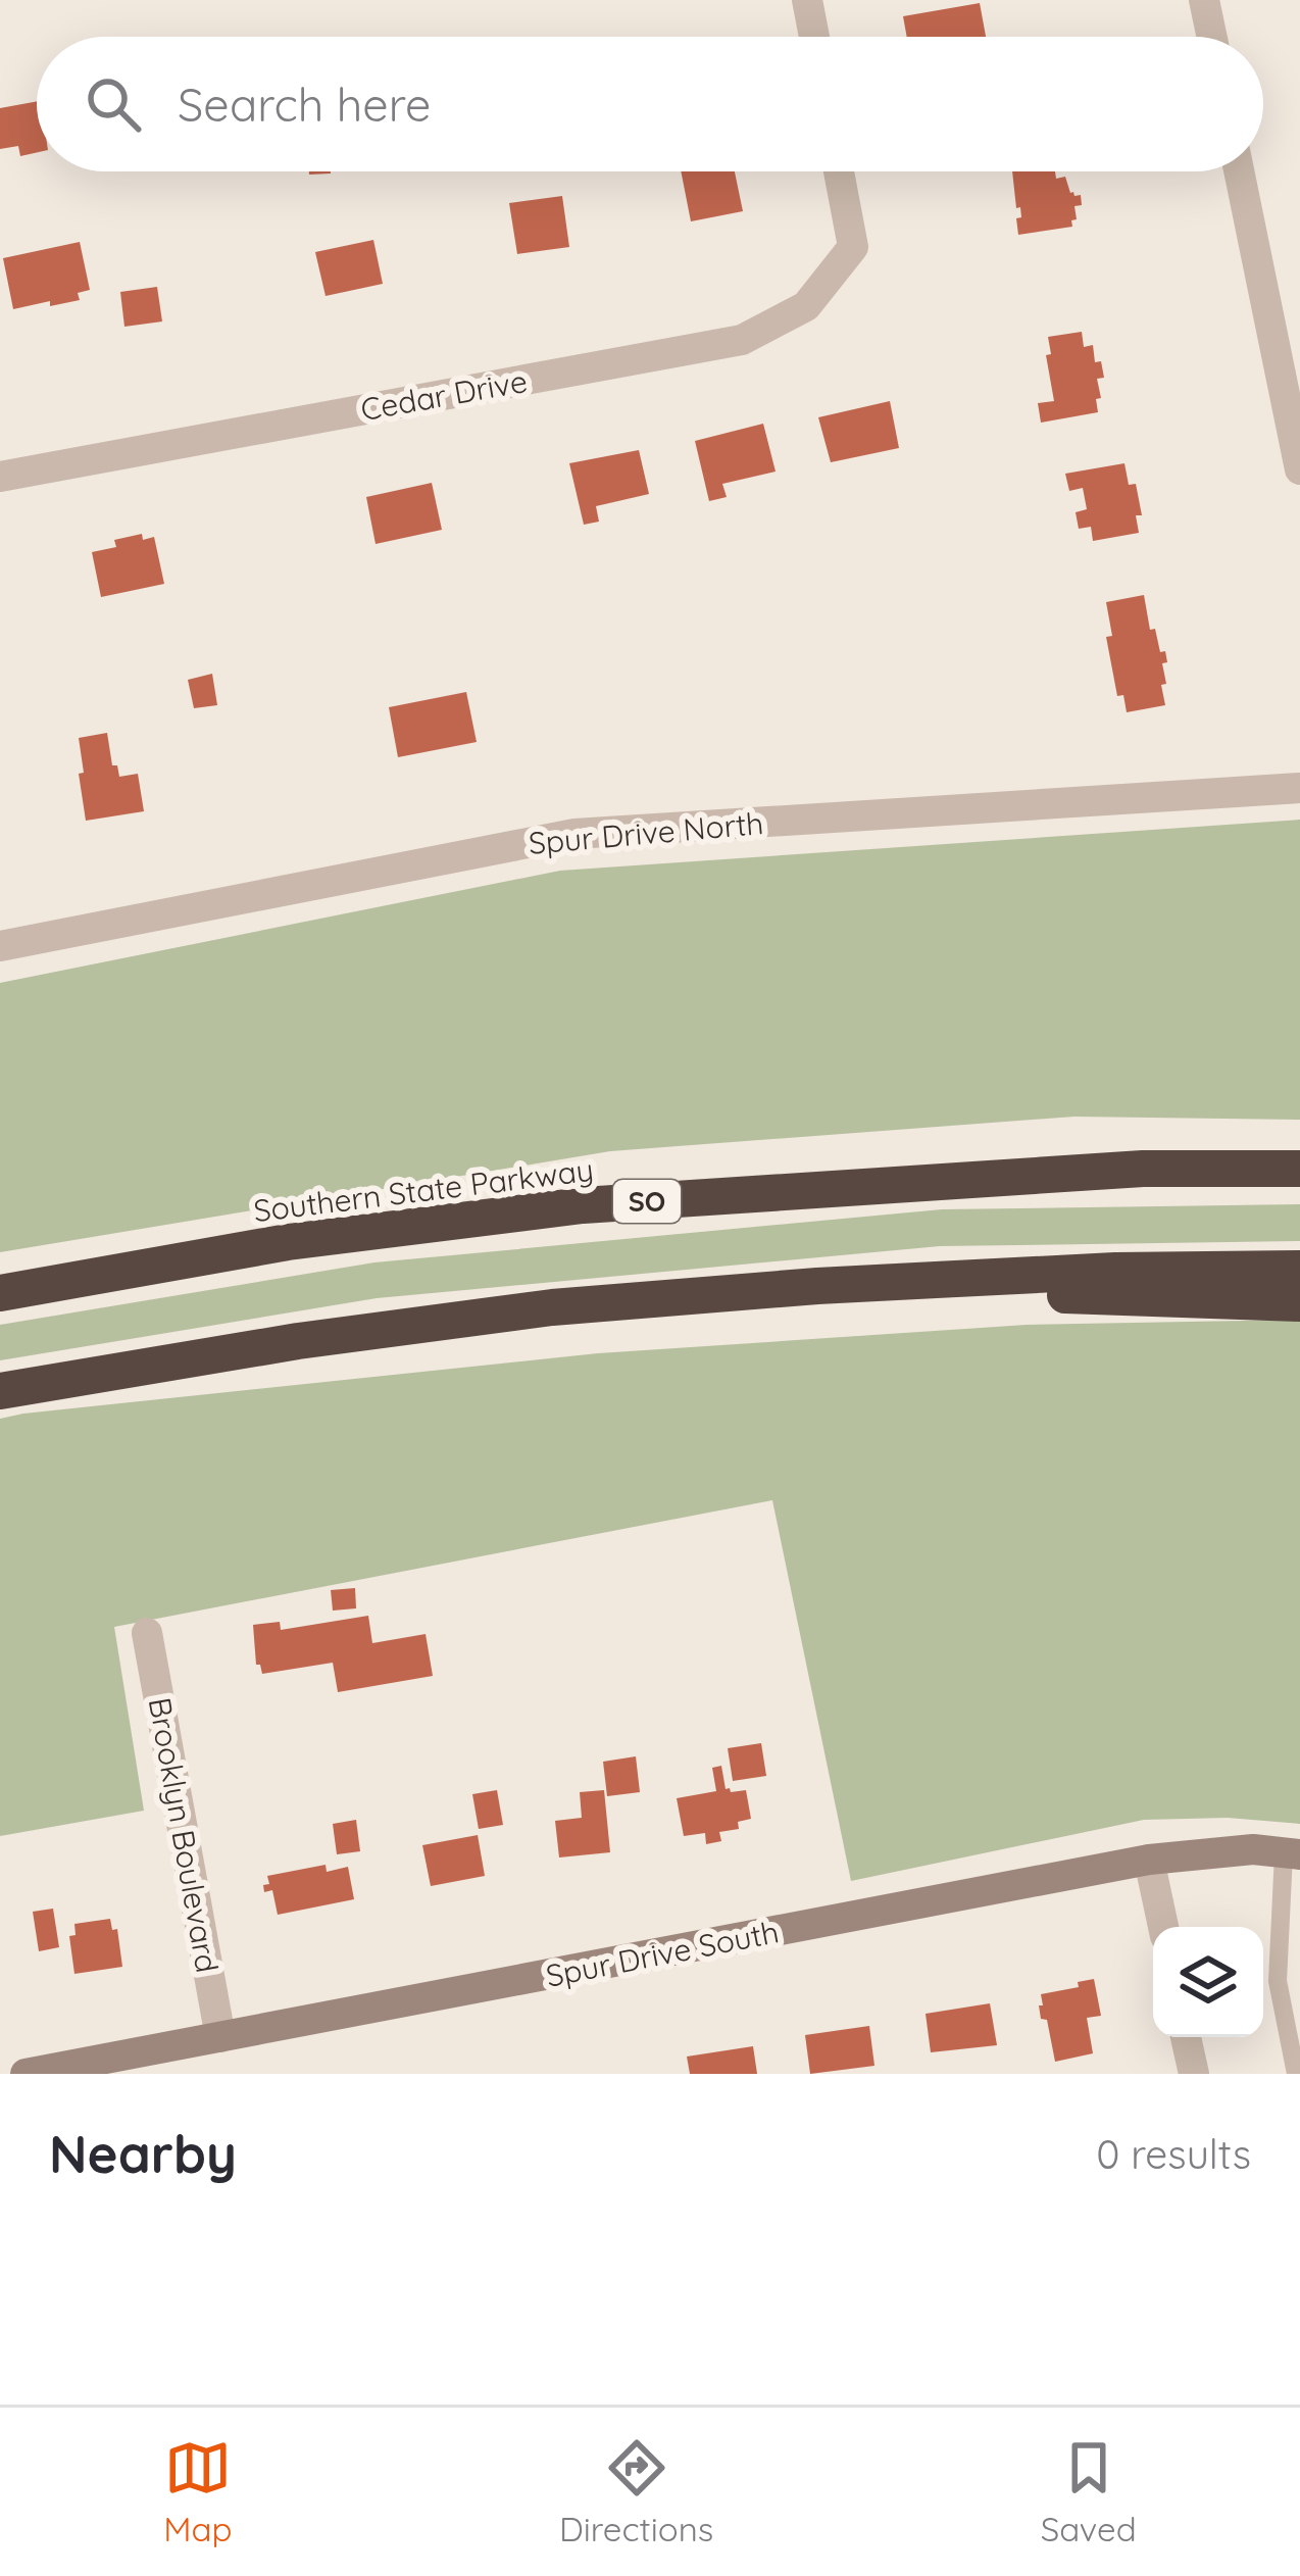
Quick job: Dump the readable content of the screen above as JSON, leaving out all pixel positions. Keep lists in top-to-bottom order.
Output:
{
  "streets": {
    "highway": ["Southern State Parkway", "SO"],
    "street": [
      "Cedar Drive",
      "Spur Drive North",
      "Brooklyn Boulevard",
      "Spur Drive South"
    ]
  },
  "crossings": [
    ["Brooklyn Boulevard", "Spur Drive South"]
  ],
  "page": {
    "search": "Search here",
    "heading": ["Nearby", "0 results"],
    "nav": ["Map", "Directions", "Saved"]
  }
}
